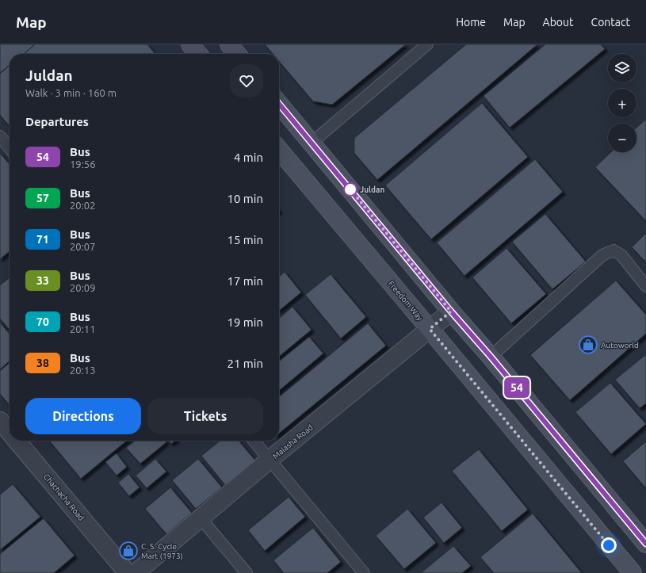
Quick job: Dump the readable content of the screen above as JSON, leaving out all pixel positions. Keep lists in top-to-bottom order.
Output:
{
  "streets": {
    "main road": ["Freedom Way"],
    "street": ["Malasha Road", "Chachacha Road"]
  },
  "crossings": [
    ["Freedom Way", "Malasha Road"]
  ],
  "places": {
    "other": ["Juldan"],
    "shop": ["Autoworld", "C. S. Cycle Mart (1973)"]
  },
  "lines": ["bus line 54"],
  "page": {
    "header": "Map",
    "nav": [
      "Home",
      "Map",
      "About",
      "Contact"
    ],
    "on_map": "54",
    "map_buttons": ["+", "−"],
    "heading": [
      ["Juldan", "Walk · 3 min · 160 m"],
      "Departures"
    ],
    "list": [
      {
        "mark": "54",
        "name": "Bus",
        "note": "19:56",
        "value": "4 min"
      },
      {
        "mark": "57",
        "name": "Bus",
        "note": "20:02",
        "value": "10 min"
      },
      {
        "mark": "71",
        "name": "Bus",
        "note": "20:07",
        "value": "15 min"
      },
      {
        "mark": "33",
        "name": "Bus",
        "note": "20:09",
        "value": "17 min"
      },
      {
        "mark": "70",
        "name": "Bus",
        "note": "20:11",
        "value": "19 min"
      },
      {
        "mark": "38",
        "name": "Bus",
        "note": "20:13",
        "value": "21 min"
      }
    ],
    "buttons": ["Directions", "Tickets"]
  }
}
